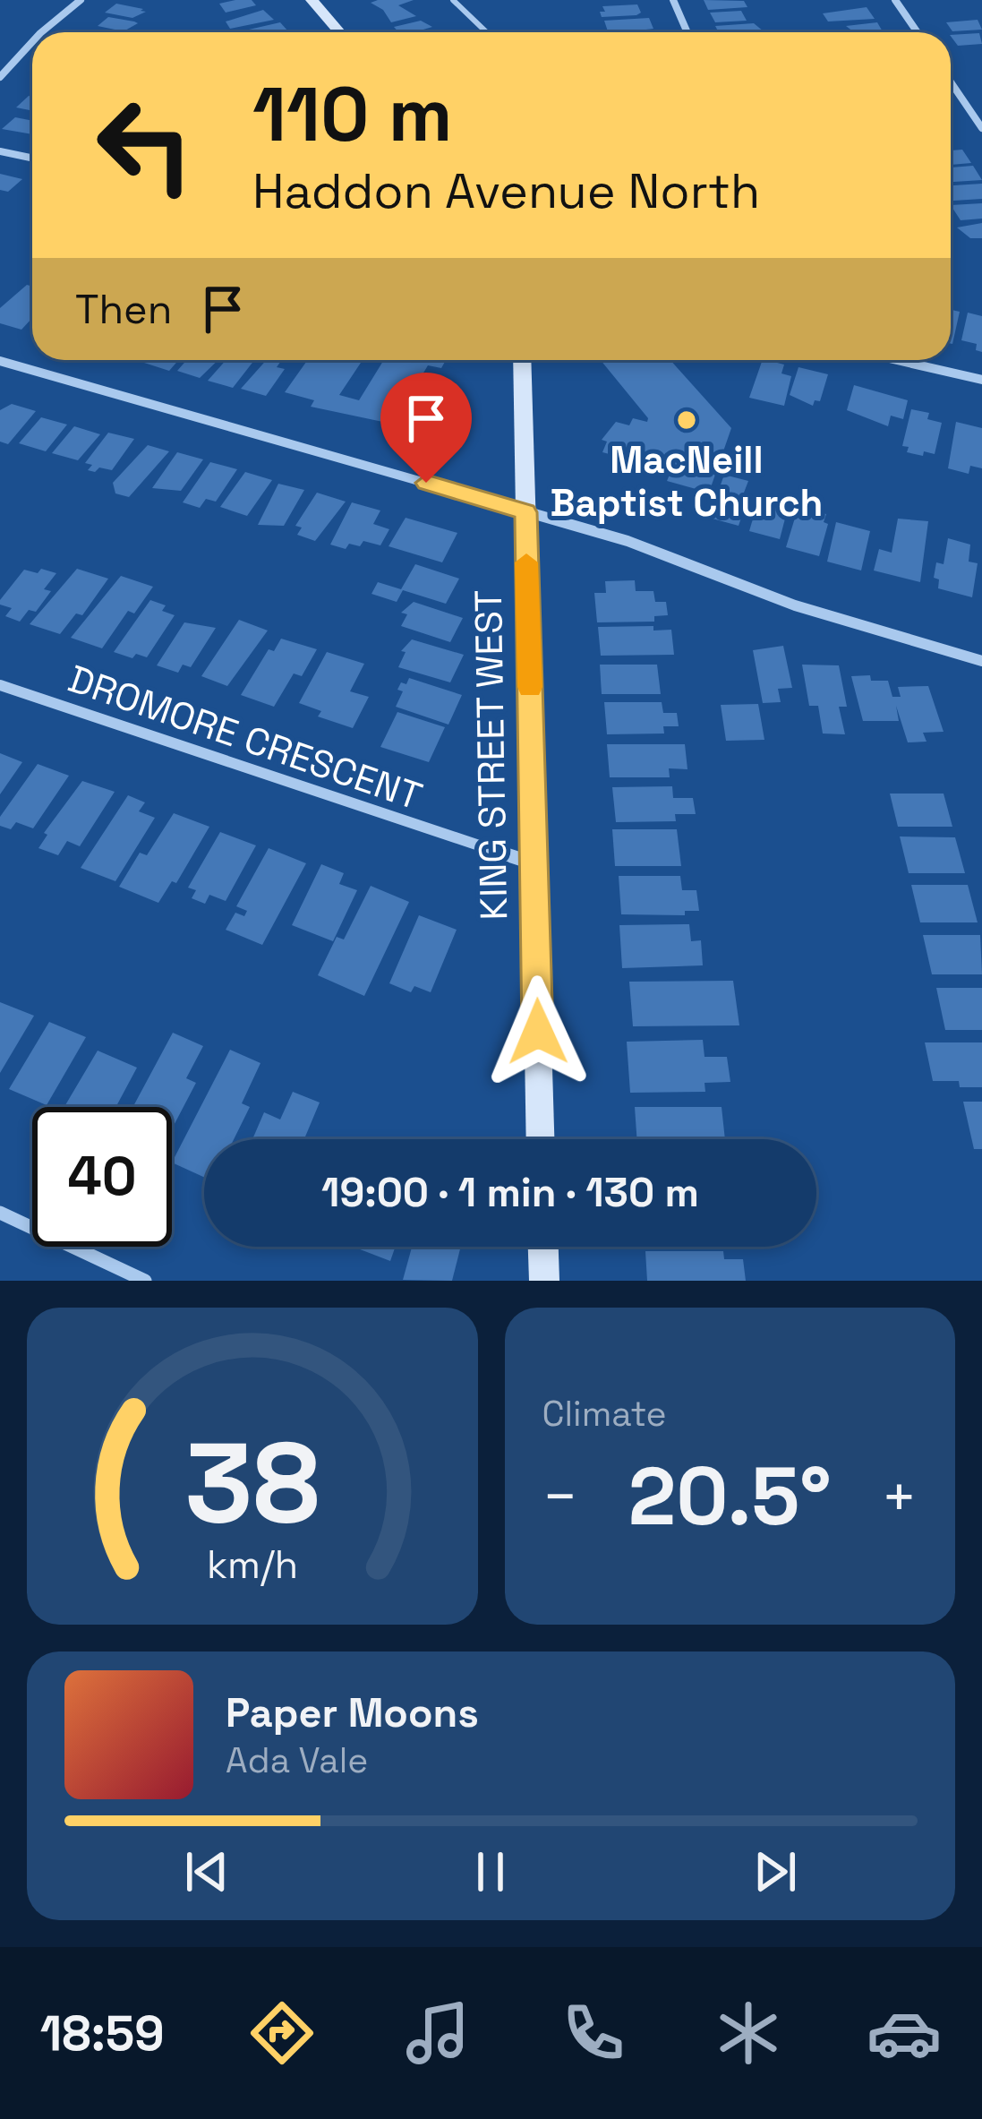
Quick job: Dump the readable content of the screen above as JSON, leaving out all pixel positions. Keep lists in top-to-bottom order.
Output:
{
  "streets": {
    "street": ["DROMORE CRESCENT", "KING STREET WEST"]
  },
  "crossings": [
    ["DROMORE CRESCENT", "KING STREET WEST"]
  ],
  "places": ["MacNeill Baptist Church"],
  "page": {
    "turn": ["110 m", "Haddon Avenue North"],
    "then": "Then",
    "limit": "40",
    "trip": "19:00 · 1 min · 130 m",
    "tile": "Climate",
    "heat": ["−", "20.5°", "+"],
    "song": ["Paper Moons", "Ada Vale"],
    "tabs": "18:59",
    "gauge": ["38", "km/h"]
  }
}
